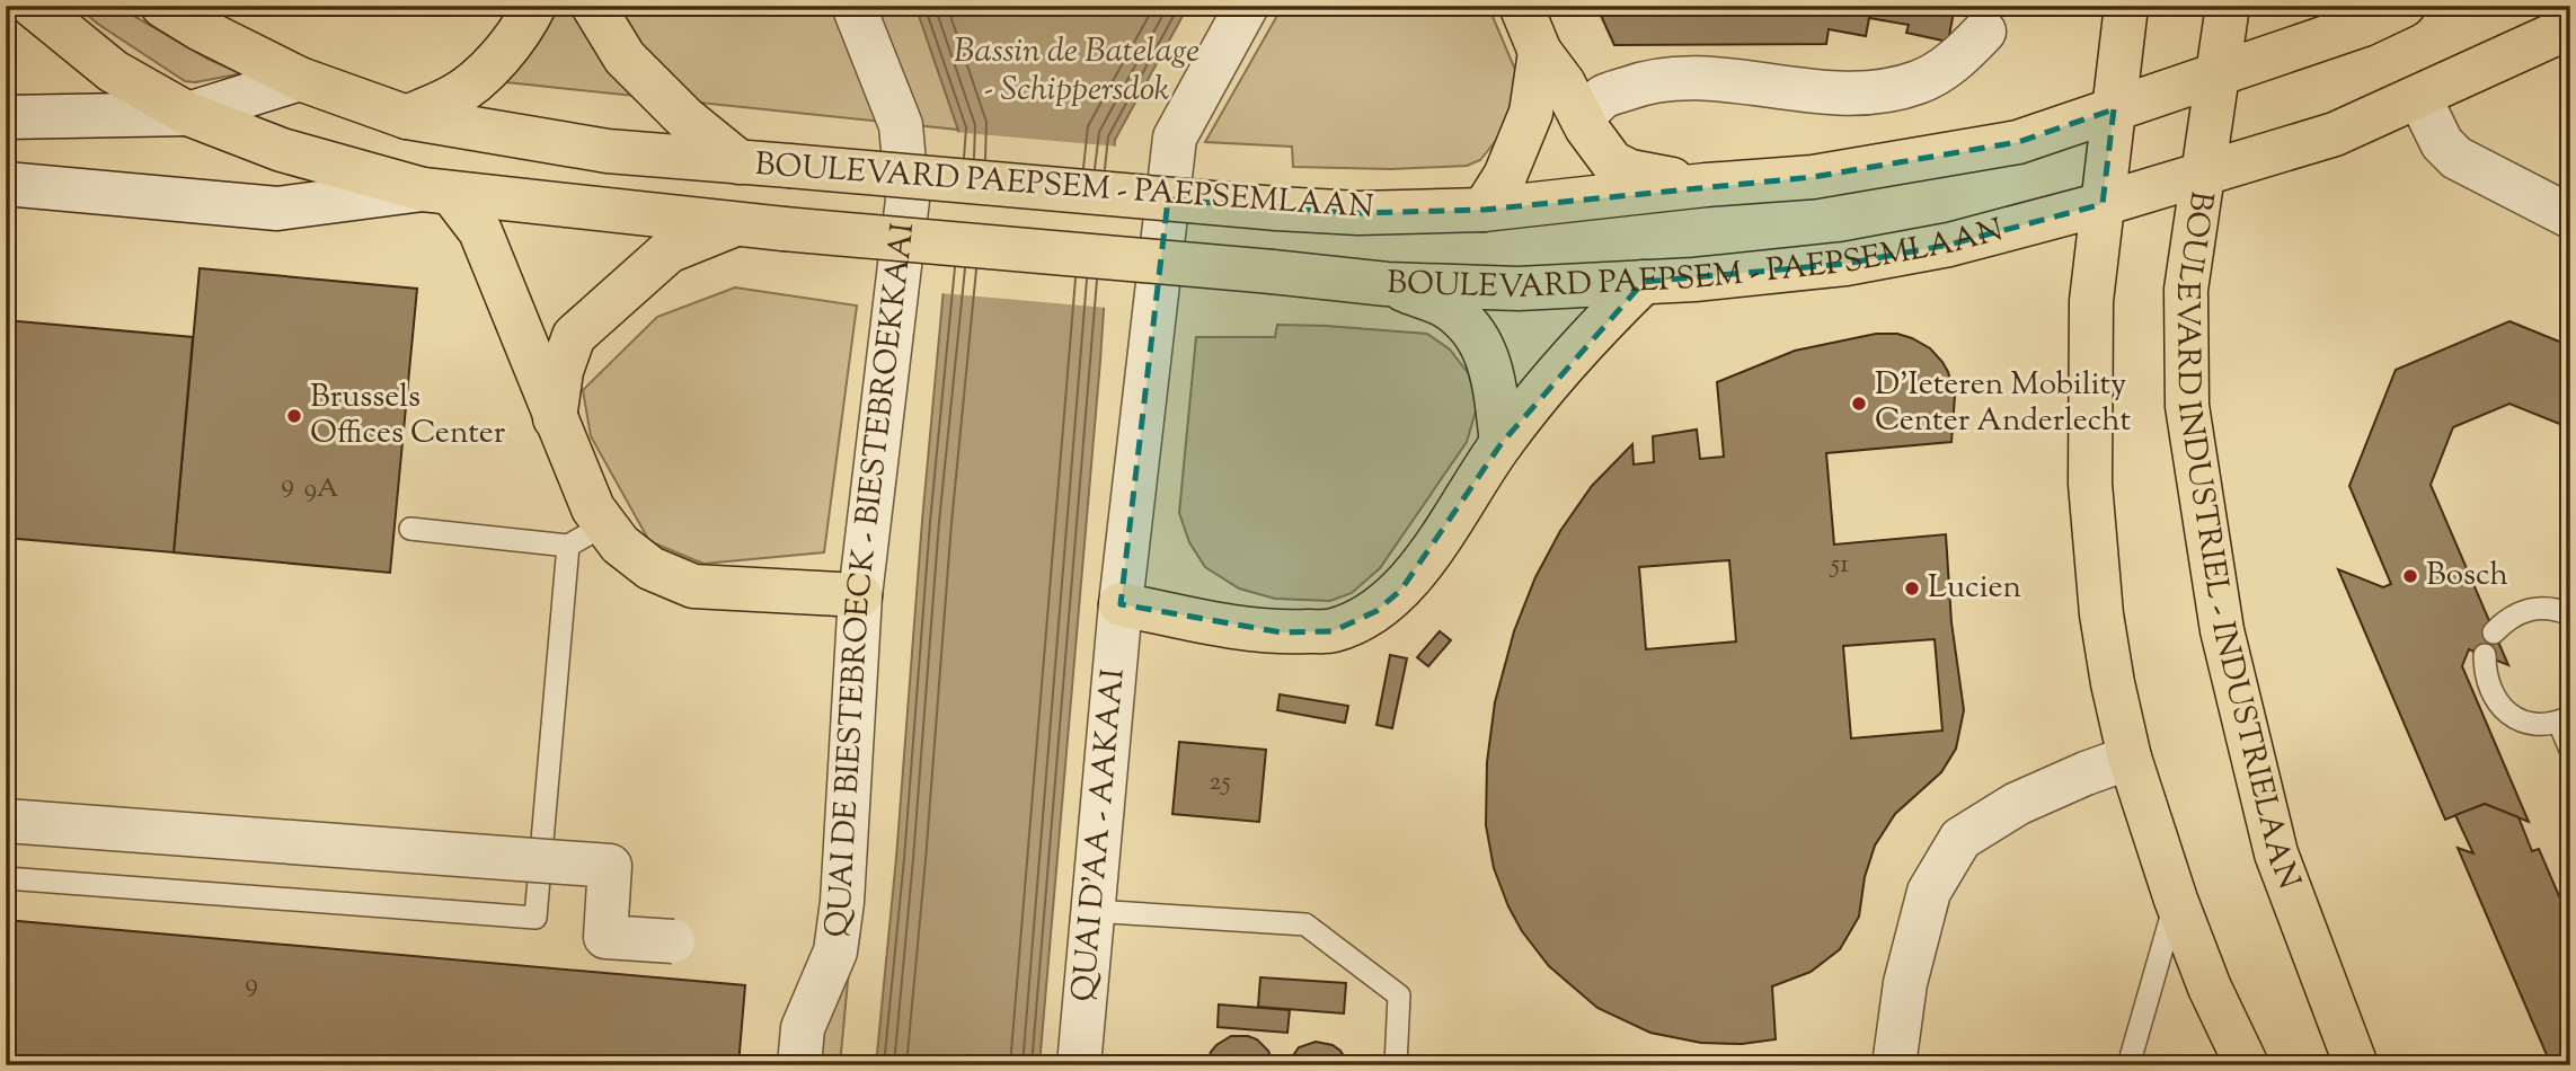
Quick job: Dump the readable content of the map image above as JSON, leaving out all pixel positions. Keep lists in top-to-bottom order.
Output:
{
  "streets": {
    "main road": ["BOULEVARD PAEPSEM - PAEPSEMLAAN", "BOULEVARD INDUSTRIEL - INDUSTRIELAAN"],
    "street": ["QUAI DE BIESTEBROECK - BIESTEBROEKKAAI", "QUAI D'AA - AAKAAI"]
  },
  "crossings": [
    ["BOULEVARD PAEPSEM - PAEPSEMLAAN", "BOULEVARD INDUSTRIEL - INDUSTRIELAAN"]
  ],
  "water": ["Bassin de Batelage - Schippersdok"],
  "places": [
    "D'Ieteren Mobility Center Anderlecht",
    "Brussels Offices Center",
    "Bosch",
    "Lucien"
  ],
  "house_numbers": [
    "9",
    "9A",
    "51",
    "25",
    "9"
  ]
}
